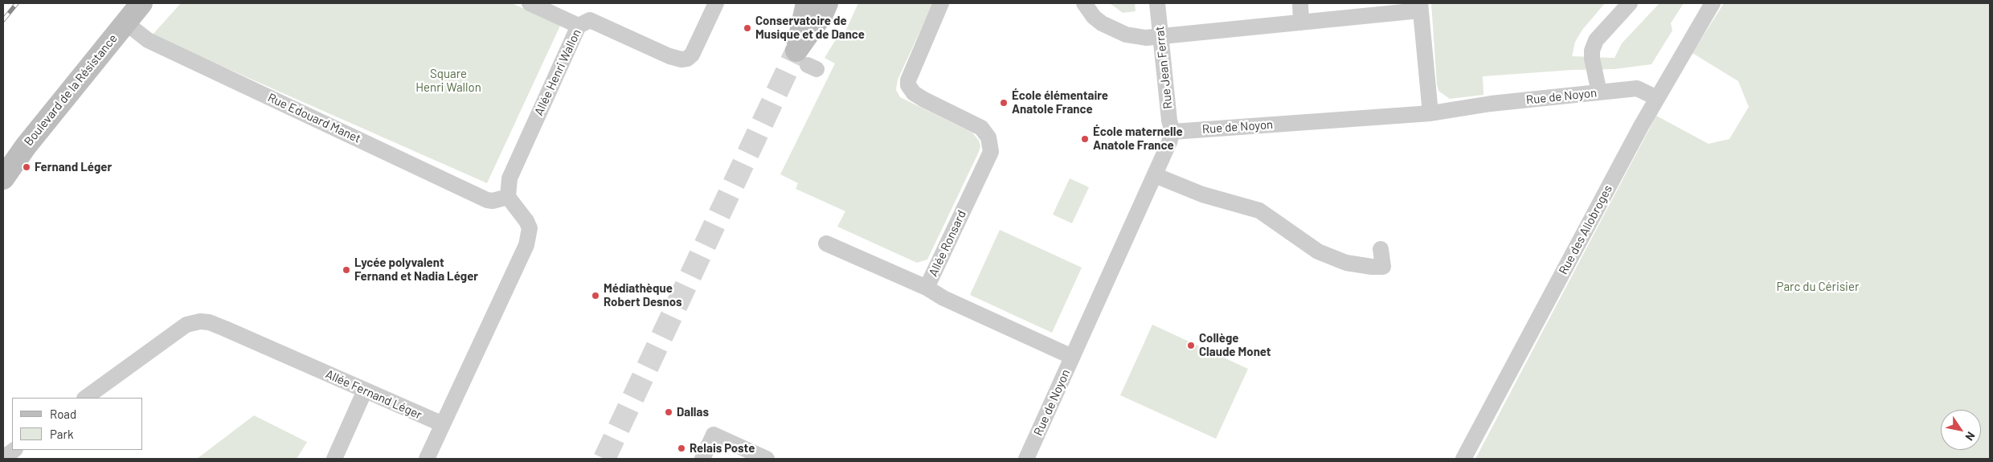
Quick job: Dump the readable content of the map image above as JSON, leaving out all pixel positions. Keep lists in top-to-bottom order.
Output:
{
  "streets": {
    "main road": ["Boulevard de la Résistance"],
    "street": [
      "Rue Jean Ferrat",
      "Allée Henri Wallon",
      "Rue de Noyon",
      "Rue Edouard Manet",
      "Rue des Allobroges",
      "Allée Ronsard",
      "Allée Fernand Léger"
    ]
  },
  "crossings": [
    ["Rue Jean Ferrat", "Rue de Noyon"],
    ["Allée Henri Wallon", "Rue Edouard Manet"],
    ["Boulevard de la Résistance", "Rue Edouard Manet"],
    ["Rue de Noyon", "Rue des Allobroges"],
    ["Rue de Noyon", "Allée Ronsard"]
  ],
  "parks": ["Square Henri Wallon", "Parc du Cérisier"],
  "places": [
    "Conservatoire de Musique et de Dance",
    "École élémentaire Anatole France",
    "École maternelle Anatole France",
    "Fernand Léger",
    "Lycée polyvalent Fernand et Nadia Léger",
    "Médiathèque Robert Desnos",
    "Collège Claude Monet",
    "Dallas",
    "Relais Poste"
  ],
  "legend": ["Road", "Park"],
  "north": "bottom right"
}
